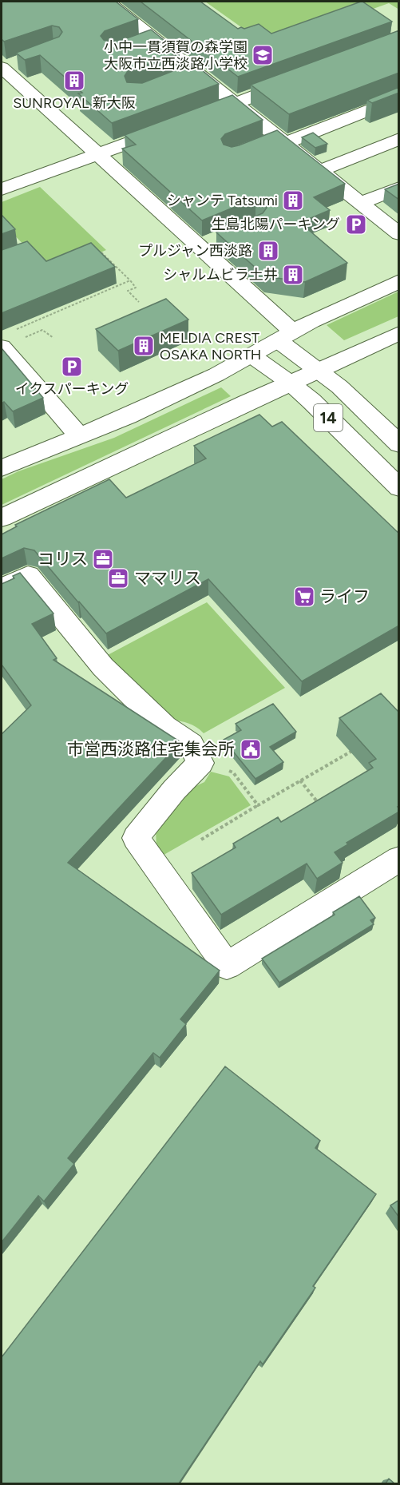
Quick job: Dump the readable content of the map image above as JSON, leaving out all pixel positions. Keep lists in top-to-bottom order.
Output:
{
  "streets": {
    "street": ["14"]
  },
  "places": {
    "school or university": ["小中一貫須賀の森学園 大阪市立西淡路小学校"],
    "building": [
      "SUNROYAL 新大阪",
      "シャンテ Tatsumi",
      "プルジャン西淡路",
      "シャルムビラ土井",
      "MELDIA CREST OSAKA NORTH"
    ],
    "parking": ["生島北陽パーキング", "イクスパーキング"],
    "office": ["コリス", "ママリス"],
    "supermarket": ["ライフ"],
    "public building": ["市営西淡路住宅集会所"]
  }
}
